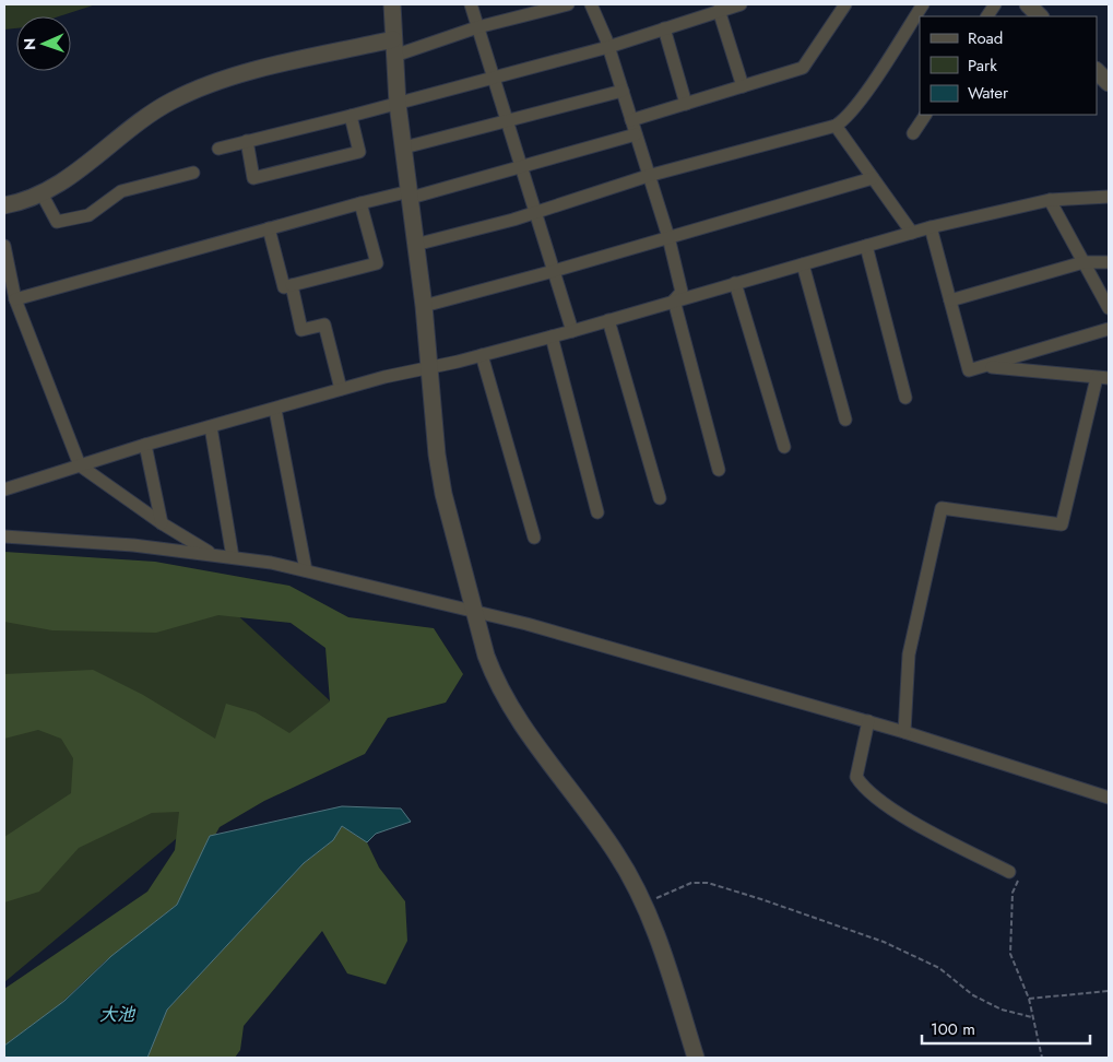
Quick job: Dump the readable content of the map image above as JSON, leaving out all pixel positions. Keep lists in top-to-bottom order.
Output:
{
  "water": ["大池"],
  "legend": ["Road", "Park", "Water"],
  "scale_bar": "100 m",
  "north": "left"
}
